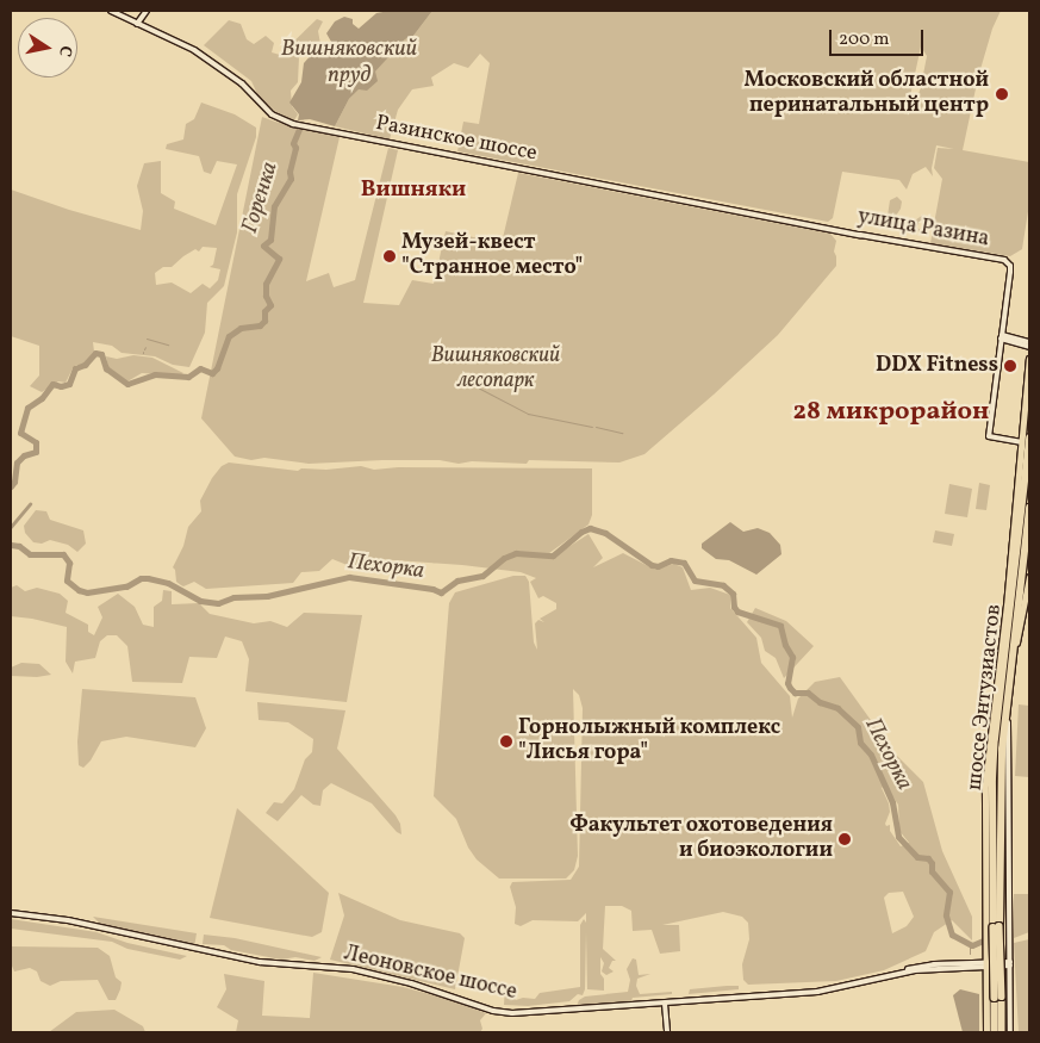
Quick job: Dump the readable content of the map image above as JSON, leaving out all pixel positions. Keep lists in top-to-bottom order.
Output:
{
  "streets": {
    "highway": ["шоссе Энтузиастов"],
    "main road": ["Разинское шоссе", "улица Разина", "Леоновское шоссе"]
  },
  "crossings": [
    ["Разинское шоссе", "улица Разина"]
  ],
  "districts": ["Вишняки", "28 микрорайон"],
  "water": ["Вишняковский пруд", "Горенка", "Пехорка"],
  "parks": ["Вишняковский лесопарк"],
  "places": [
    "Московский областной перинатальный центр",
    "Музей-квест \"Странное место\"",
    "DDX Fitness",
    "Горнолыжный комплекс \"Лисья гора\"",
    "Факультет охотоведения и биоэкологии"
  ],
  "scale_bar": "200 m",
  "north": "right"
}
